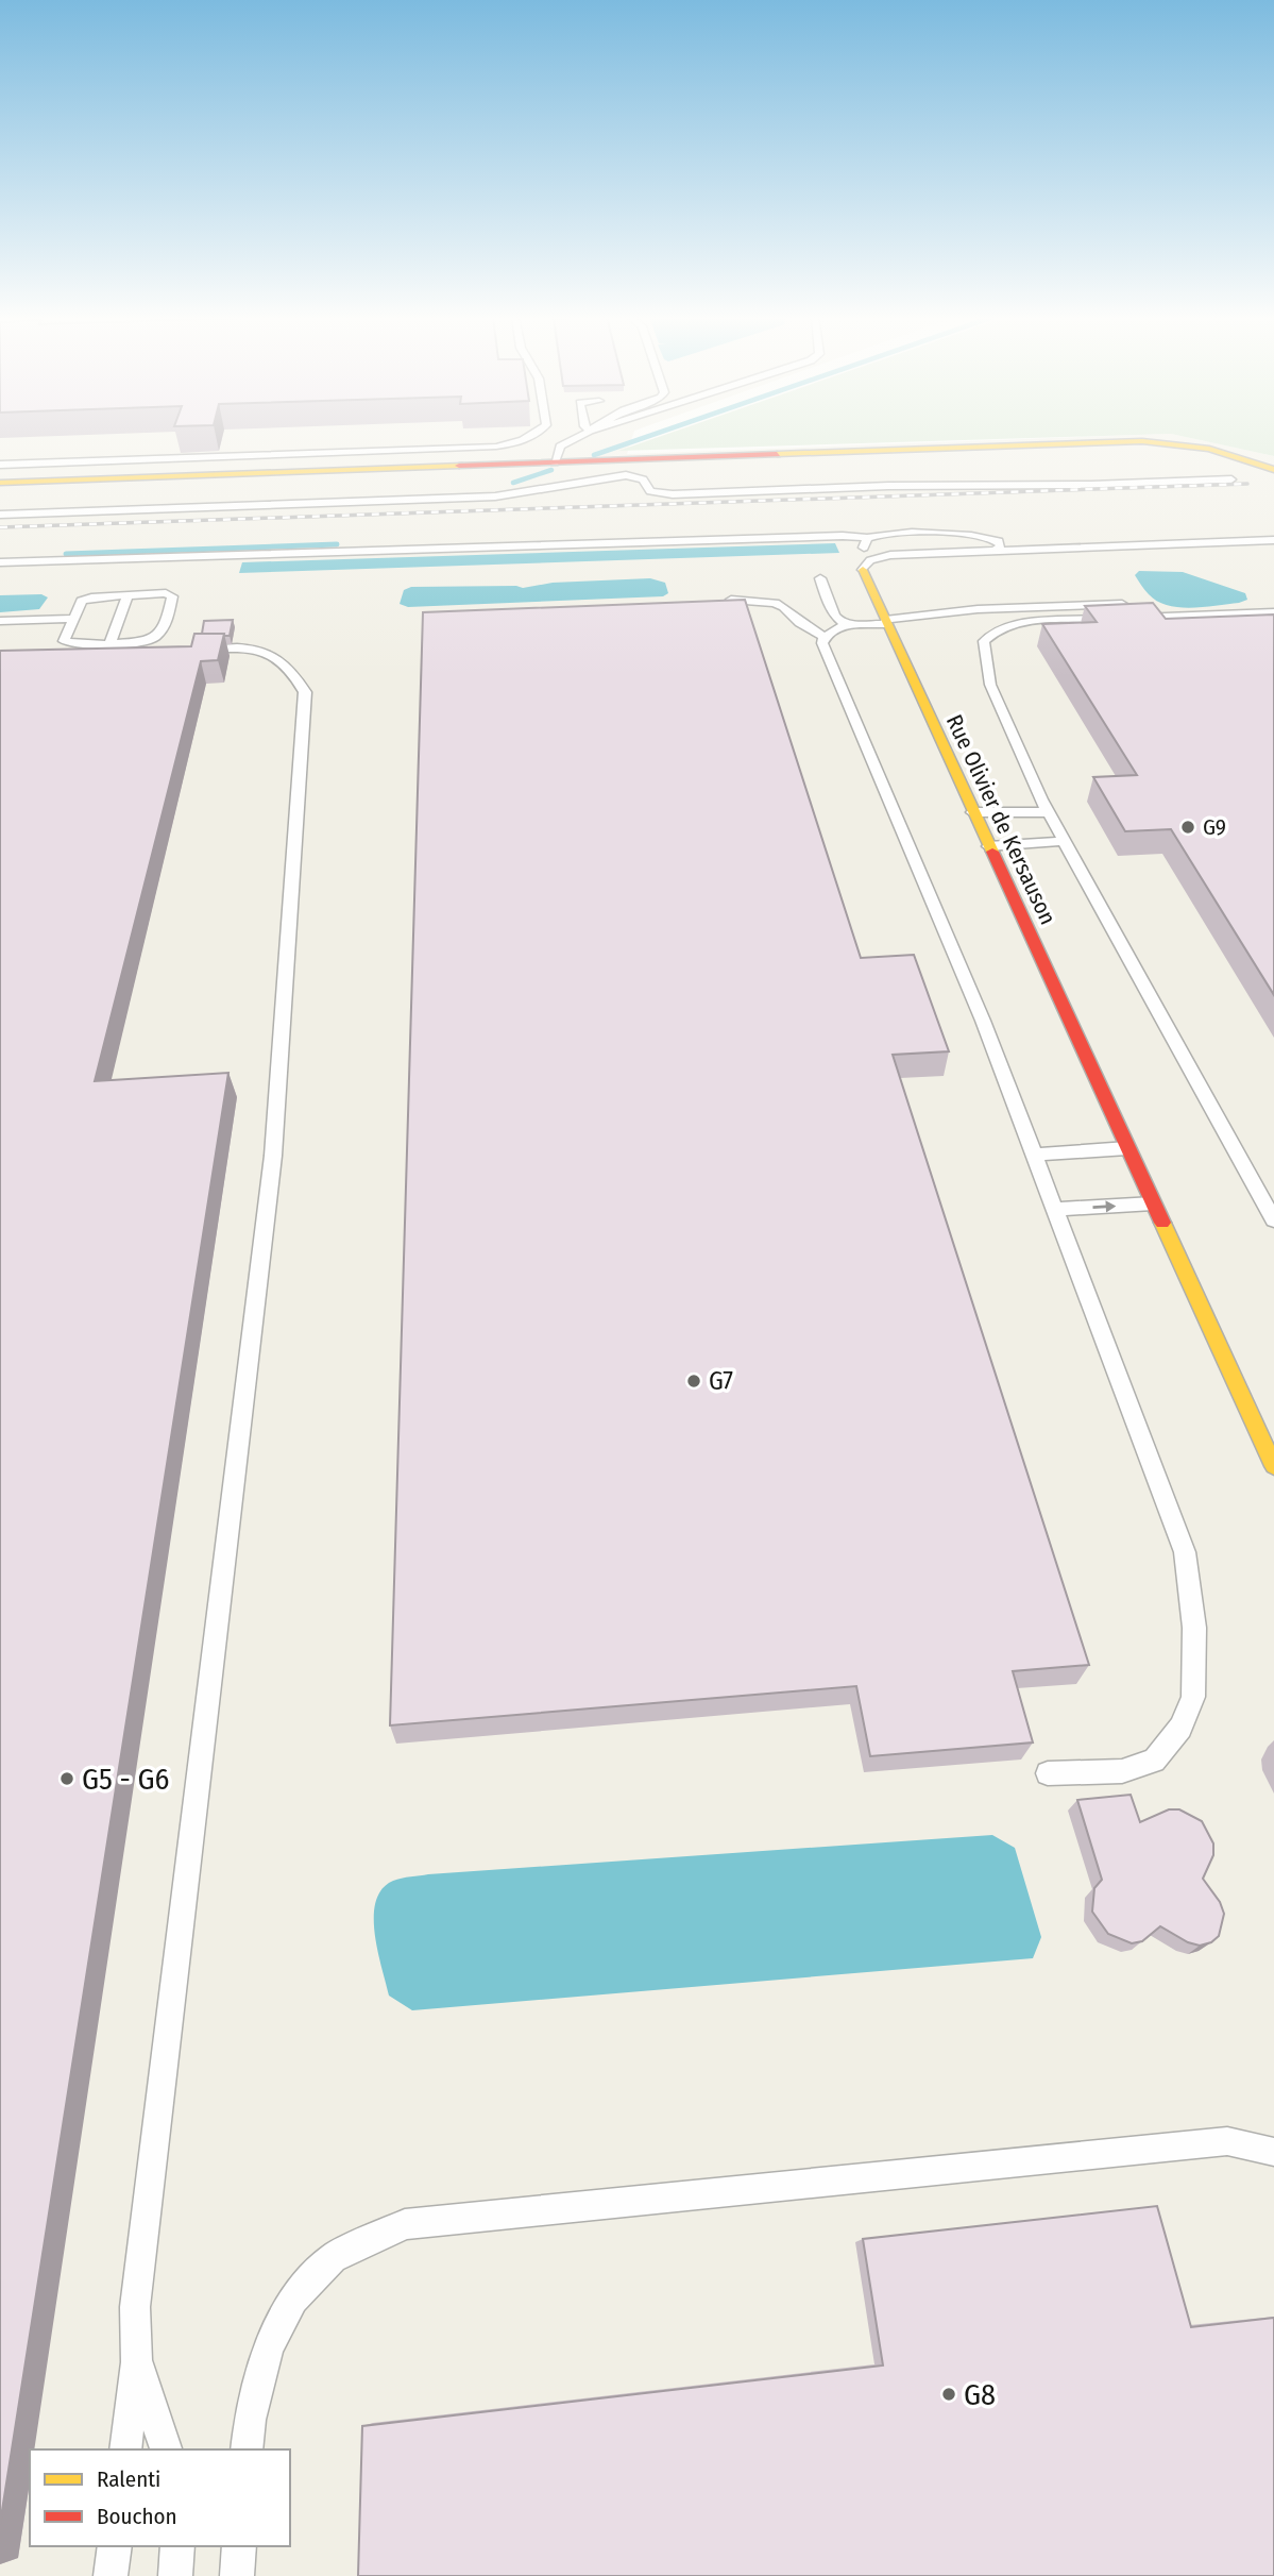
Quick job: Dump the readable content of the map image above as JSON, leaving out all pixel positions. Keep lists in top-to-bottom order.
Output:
{
  "streets": {
    "street": ["Rue Olivier de Kersauson"]
  },
  "places": [
    "G9",
    "G7",
    "G5 - G6",
    "G8"
  ],
  "legend": ["Ralenti", "Bouchon"]
}
